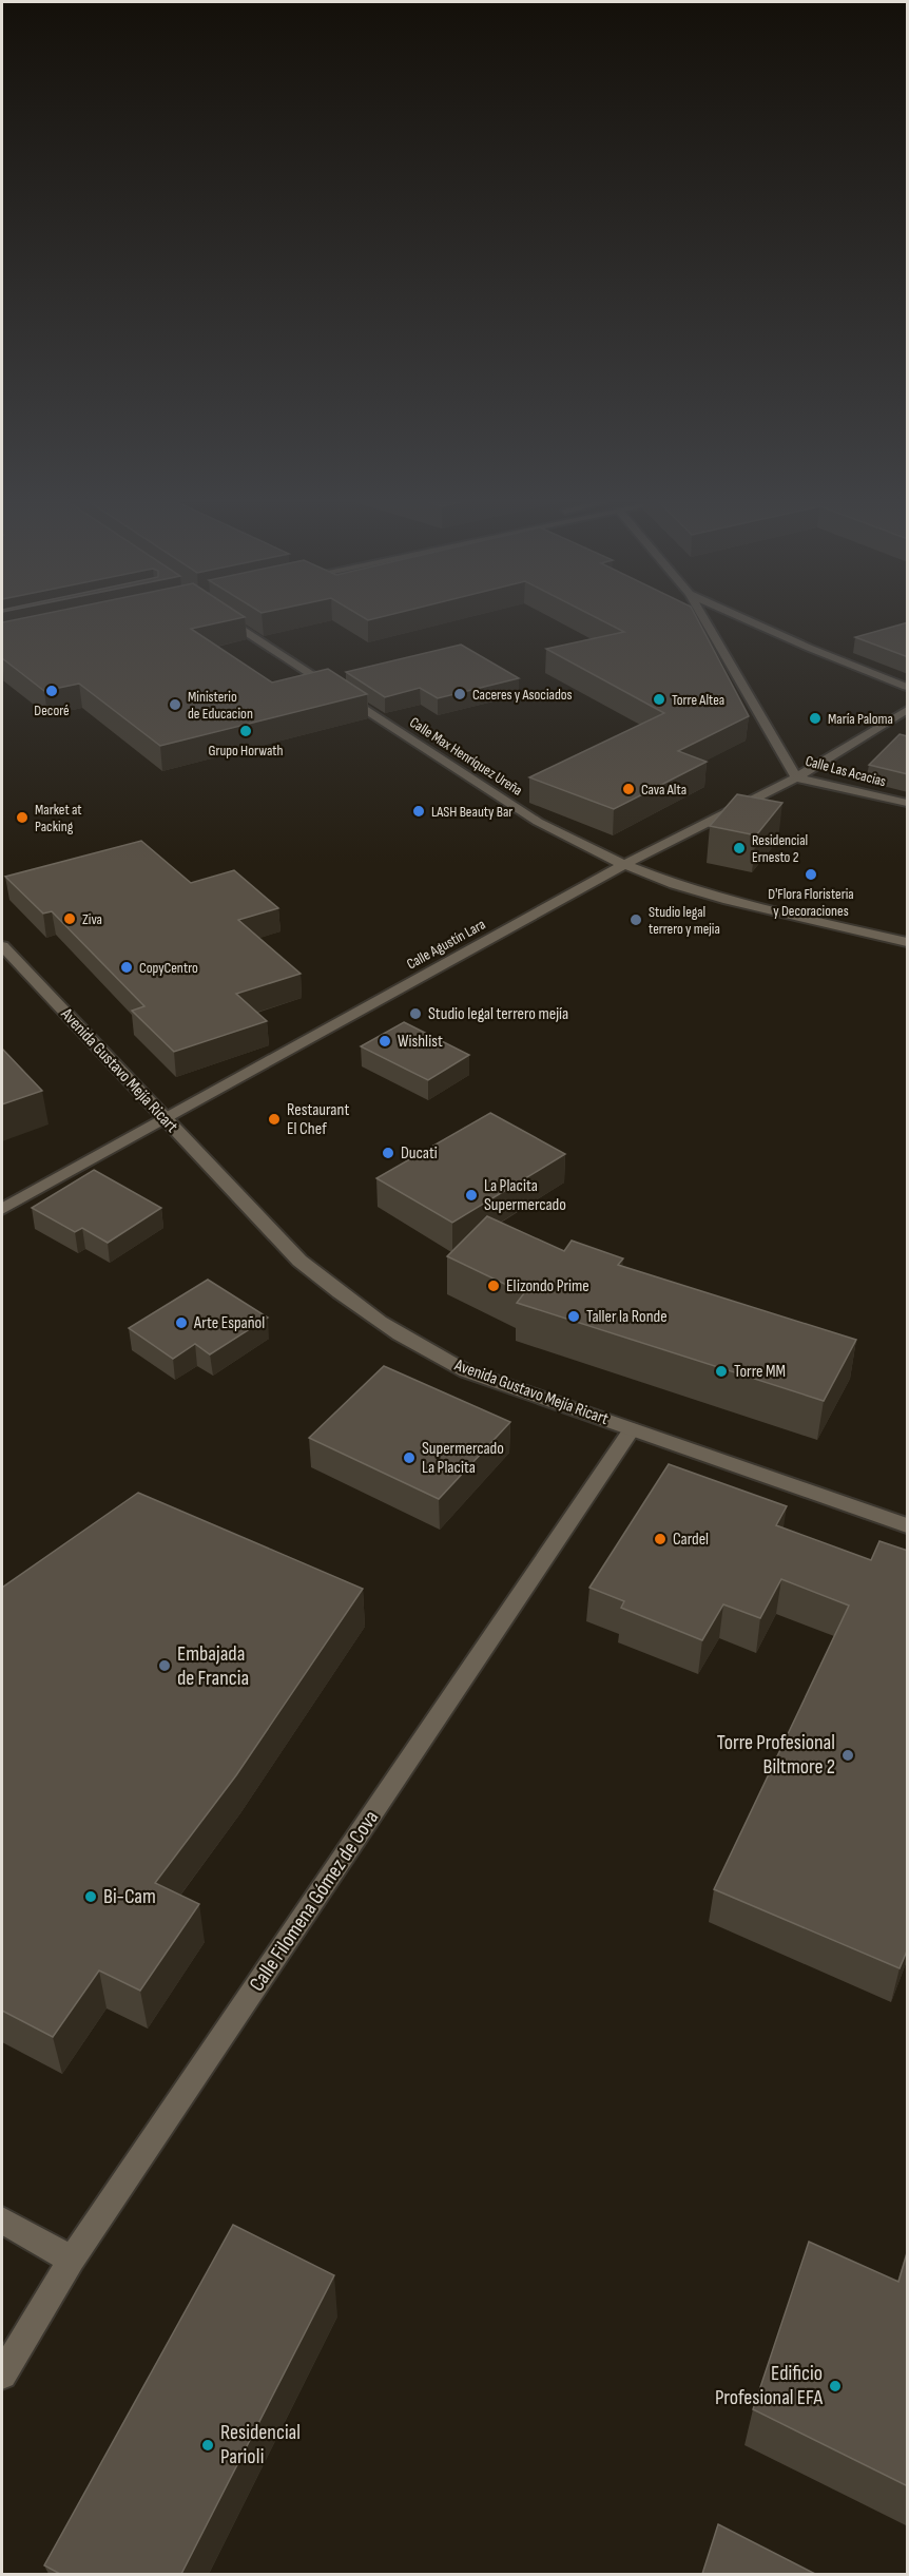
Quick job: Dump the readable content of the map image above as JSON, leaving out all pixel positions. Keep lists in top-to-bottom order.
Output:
{
  "streets": {
    "street": [
      "Calle Max Henríquez Ureña",
      "Calle Las Acacias",
      "Calle Agustín Lara",
      "Avenida Gustavo Mejía Ricart",
      "Calle Filomena Gómez de Cova"
    ]
  },
  "crossings": [
    ["Calle Max Henríquez Ureña", "Calle Agustín Lara"],
    ["Calle Las Acacias", "Calle Agustín Lara"],
    ["Calle Agustín Lara", "Avenida Gustavo Mejía Ricart"],
    ["Avenida Gustavo Mejía Ricart", "Calle Filomena Gómez de Cova"]
  ],
  "places": [
    "Decoré",
    "Caceres y Asociados",
    "Torre Altea",
    "Ministerio de Educacion",
    "María Paloma",
    "Grupo Horwath",
    "Cava Alta",
    "LASH Beauty Bar",
    "Market at Packing",
    "Residencial Ernesto 2",
    "D'Flora Floristeria y Decoraciones",
    "Ziva",
    "Studio legal terrero y mejia",
    "CopyCentro",
    "Studio legal terrero mejía",
    "Wishlist",
    "Restaurant El Chef",
    "Ducati",
    "La Placita Supermercado",
    "Elizondo Prime",
    "Taller la Ronde",
    "Arte Español",
    "Torre MM",
    "Supermercado La Placita",
    "Cardel",
    "Embajada de Francia",
    "Torre Profesional Biltmore 2",
    "Bi-Cam",
    "Edificio Profesional EFA",
    "Residencial Parioli"
  ]
}
